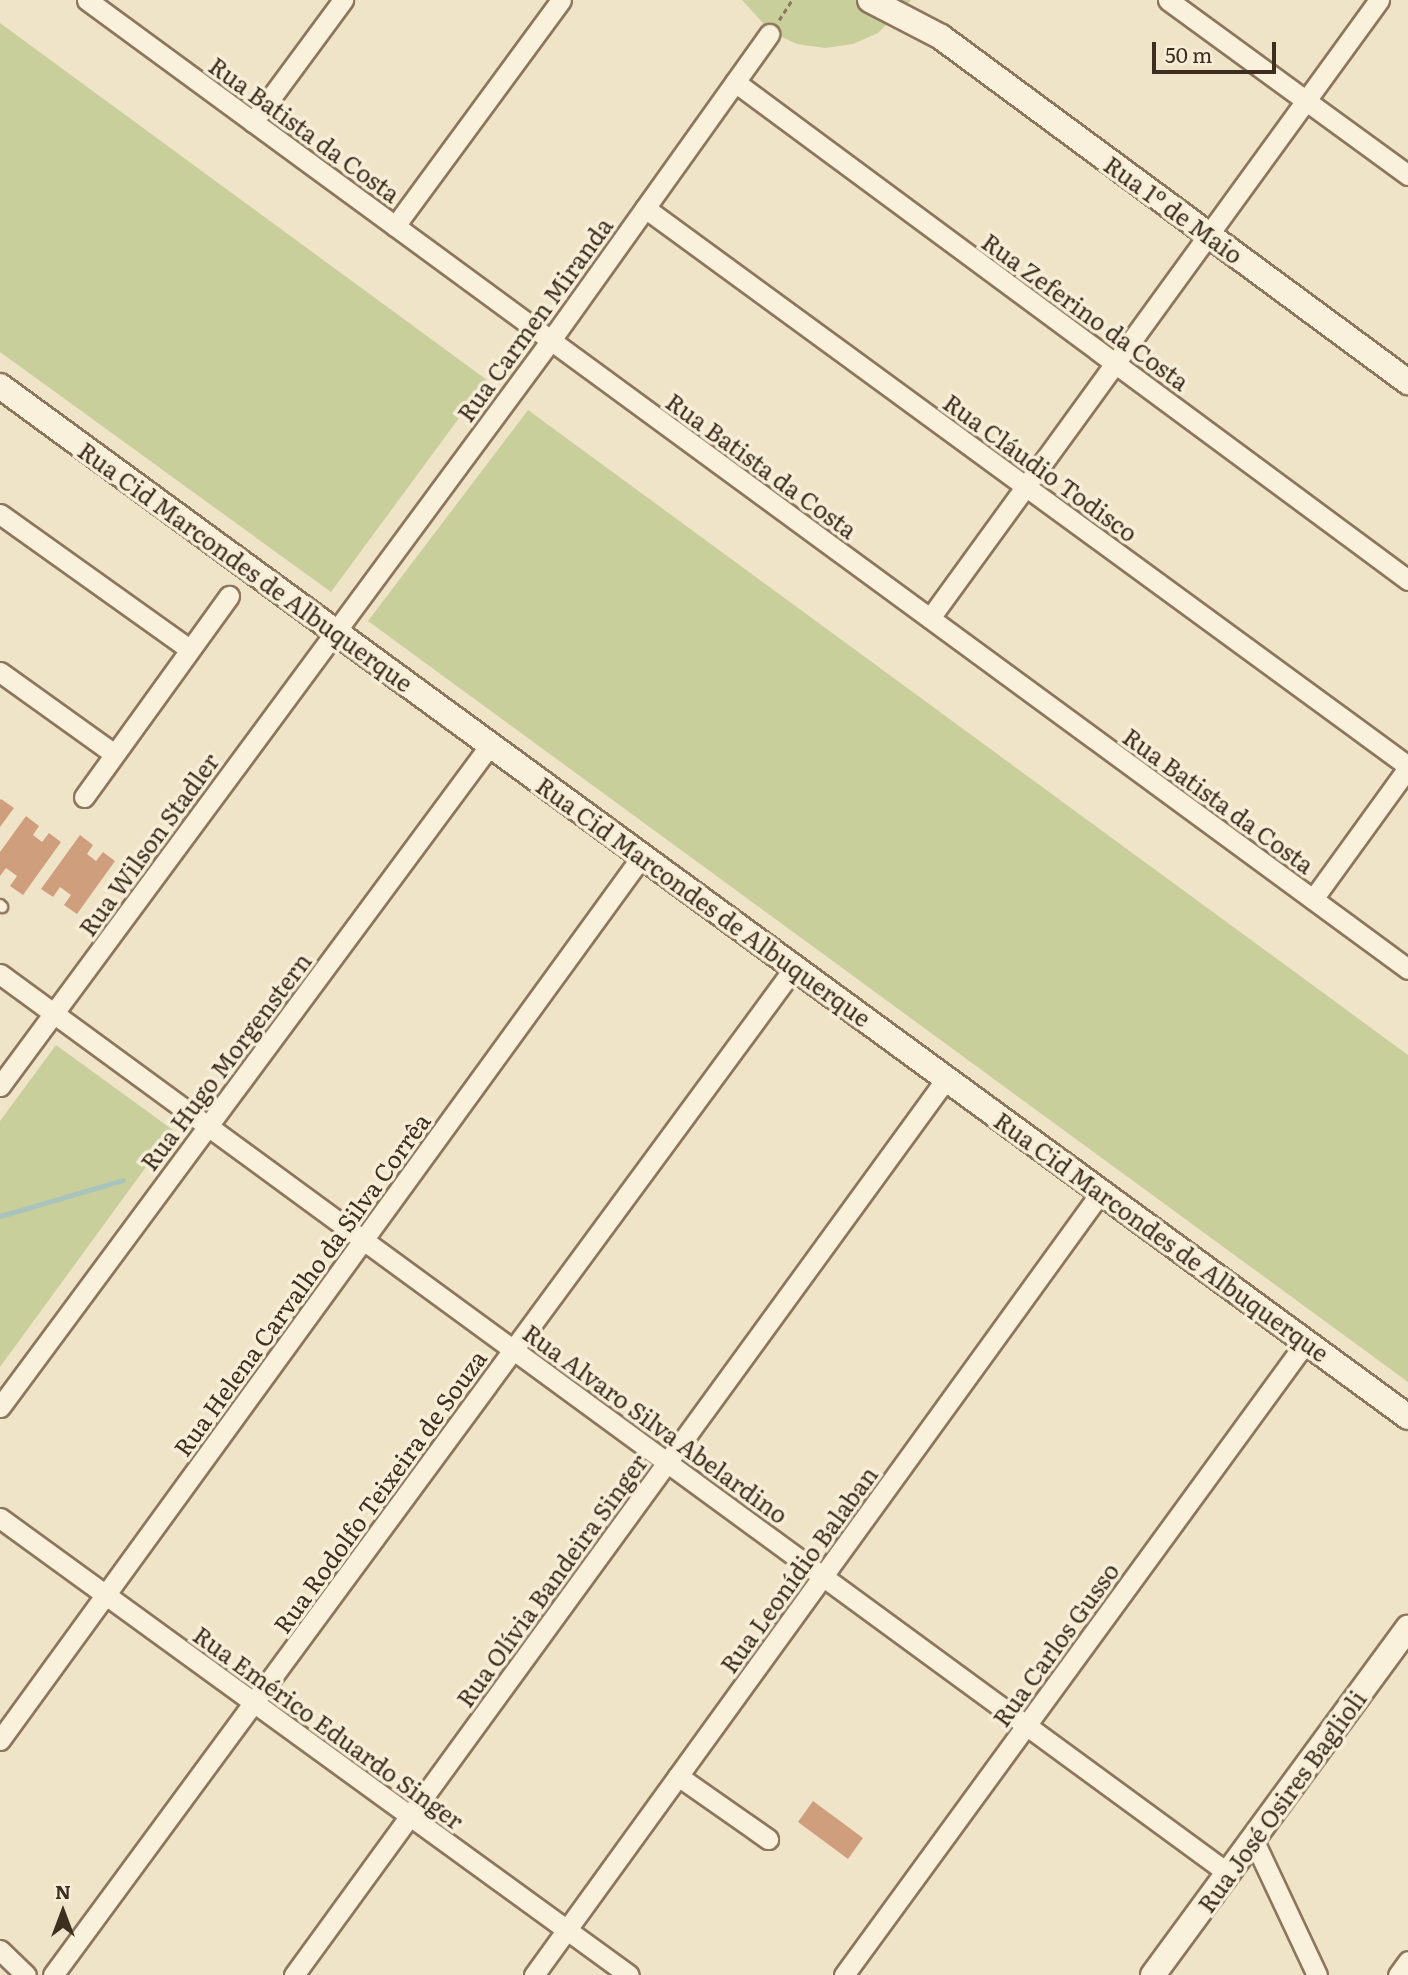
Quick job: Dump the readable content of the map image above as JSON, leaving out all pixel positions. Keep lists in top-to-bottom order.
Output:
{
  "streets": {
    "street": [
      "Rua Batista da Costa",
      "Rua 1º de Maio",
      "Rua Zeferino da Costa",
      "Rua Carmen Miranda",
      "Rua Cláudio Todisco",
      "Rua Cid Marcondes de Albuquerque",
      "Rua Wilson Stadler",
      "Rua Hugo Morgenstern",
      "Rua Helena Carvalho da Silva Corrêa",
      "Rua Alvaro Silva Abelardino",
      "Rua Rodolfo Teixeira de Souza",
      "Rua Leonídio Balaban",
      "Rua Olívia Bandeira Singer",
      "Rua Carlos Gusso",
      "Rua Emérico Eduardo Singer",
      "Rua José Osires Baglioli"
    ]
  },
  "crossings": [
    ["Rua Batista da Costa", "Rua Carmen Miranda"],
    ["Rua Zeferino da Costa", "Rua Carmen Miranda"],
    ["Rua Carmen Miranda", "Rua Cláudio Todisco"],
    ["Rua Carmen Miranda", "Rua Cid Marcondes de Albuquerque"],
    ["Rua Carmen Miranda", "Rua Wilson Stadler"],
    ["Rua Cid Marcondes de Albuquerque", "Rua Wilson Stadler"],
    ["Rua Cid Marcondes de Albuquerque", "Rua Hugo Morgenstern"],
    ["Rua Cid Marcondes de Albuquerque", "Rua Helena Carvalho da Silva Corrêa"],
    ["Rua Cid Marcondes de Albuquerque", "Rua Rodolfo Teixeira de Souza"],
    ["Rua Cid Marcondes de Albuquerque", "Rua Leonídio Balaban"],
    ["Rua Cid Marcondes de Albuquerque", "Rua Olívia Bandeira Singer"],
    ["Rua Cid Marcondes de Albuquerque", "Rua Carlos Gusso"],
    ["Rua Wilson Stadler", "Rua Alvaro Silva Abelardino"],
    ["Rua Hugo Morgenstern", "Rua Alvaro Silva Abelardino"],
    ["Rua Helena Carvalho da Silva Corrêa", "Rua Alvaro Silva Abelardino"],
    ["Rua Helena Carvalho da Silva Corrêa", "Rua Emérico Eduardo Singer"],
    ["Rua Alvaro Silva Abelardino", "Rua Rodolfo Teixeira de Souza"],
    ["Rua Alvaro Silva Abelardino", "Rua Leonídio Balaban"],
    ["Rua Alvaro Silva Abelardino", "Rua Olívia Bandeira Singer"],
    ["Rua Alvaro Silva Abelardino", "Rua Carlos Gusso"],
    ["Rua Alvaro Silva Abelardino", "Rua José Osires Baglioli"],
    ["Rua Rodolfo Teixeira de Souza", "Rua Emérico Eduardo Singer"],
    ["Rua Leonídio Balaban", "Rua Emérico Eduardo Singer"],
    ["Rua Olívia Bandeira Singer", "Rua Emérico Eduardo Singer"]
  ],
  "scale_bar": "50 m",
  "north": "top"
}
